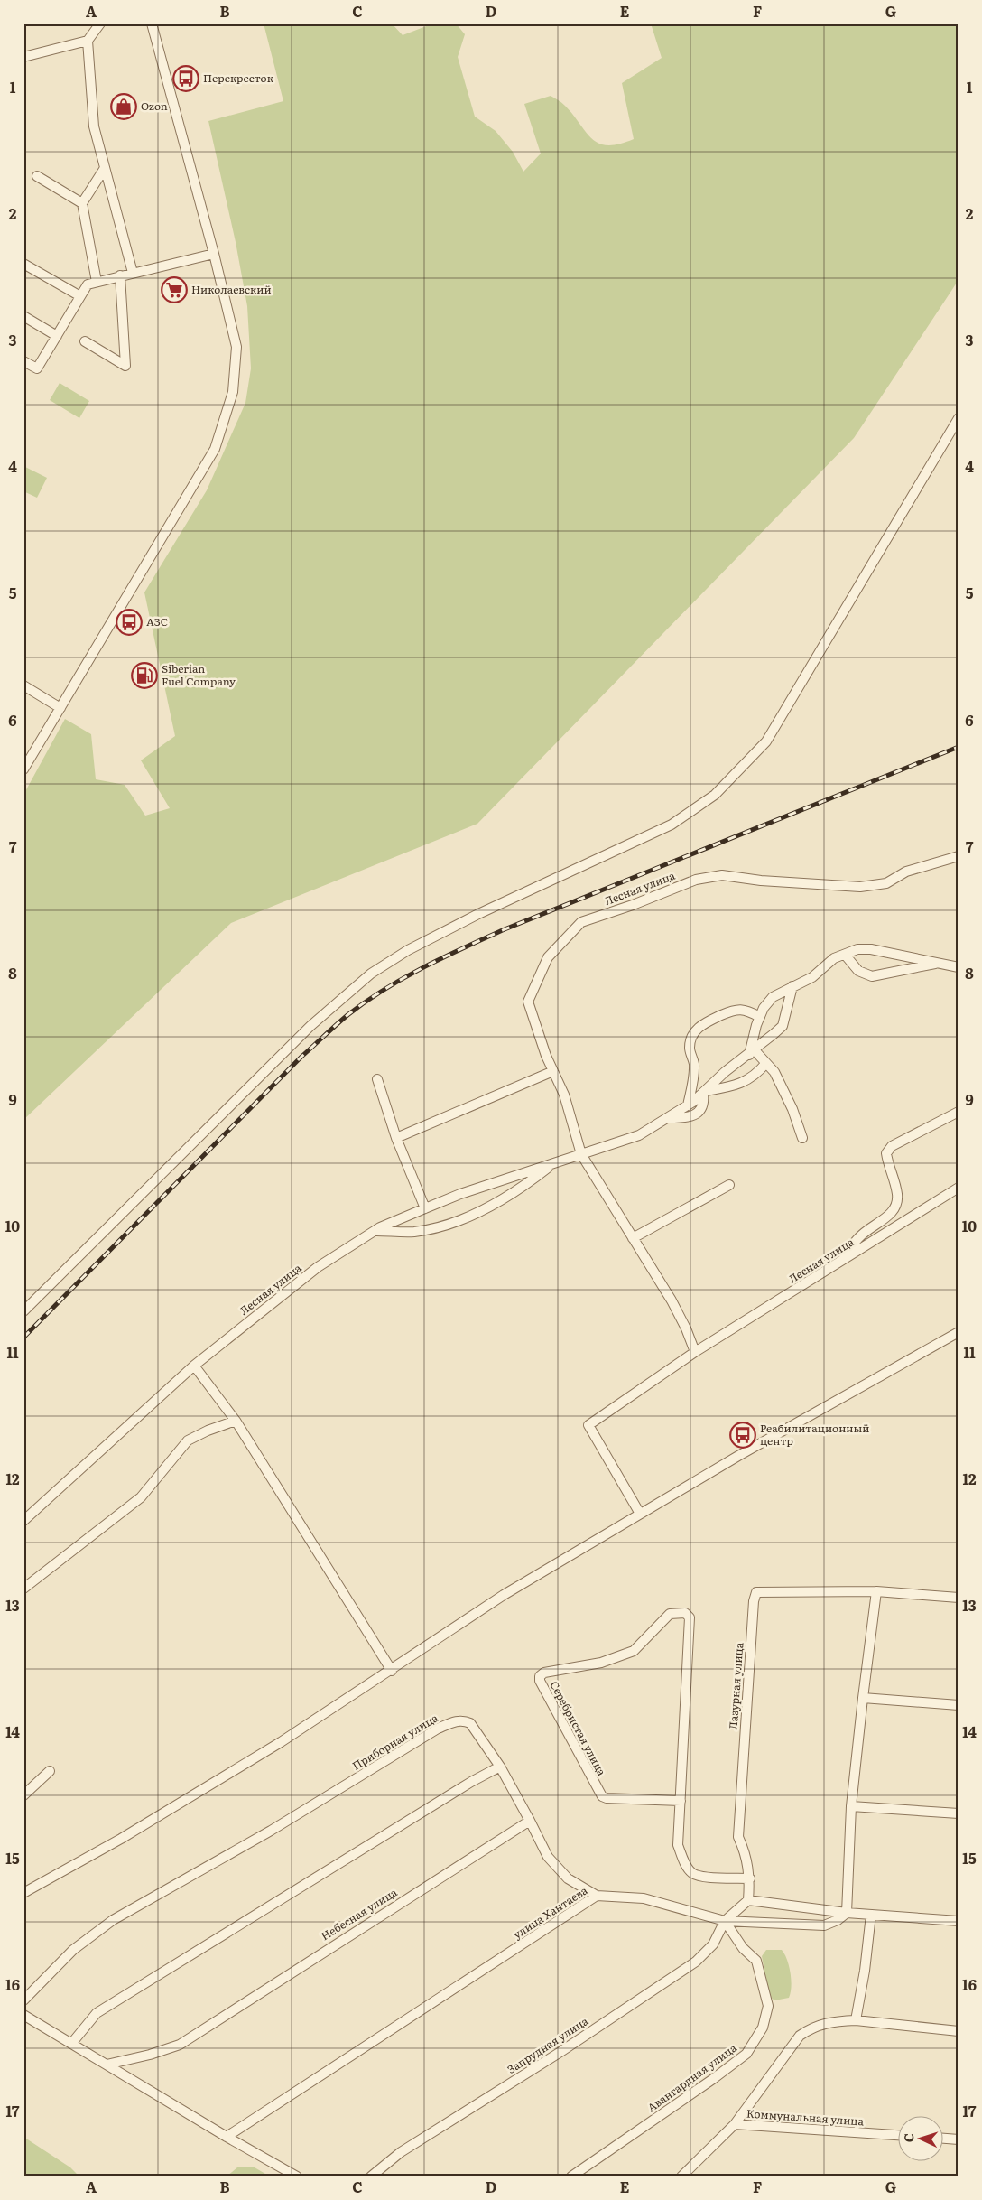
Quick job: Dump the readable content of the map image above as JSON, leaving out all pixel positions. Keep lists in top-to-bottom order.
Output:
{
  "streets": {
    "street": [
      "Лесная улица",
      "Лазурная улица",
      "Серебристая улица",
      "Приборная улица",
      "улица Хантаева",
      "Небесная улица",
      "Запрудная улица",
      "Авангардная улица",
      "Коммунальная улица"
    ]
  },
  "crossings": [
    ["Лазурная улица", "Серебристая улица"],
    ["Приборная улица", "Небесная улица"],
    ["улица Хантаева", "Запрудная улица"],
    ["улица Хантаева", "Авангардная улица"],
    ["Запрудная улица", "Авангардная улица"]
  ],
  "places": {
    "bus stop": ["Перекресток", "АЗС", "Реабилитационный центр"],
    "shop": ["Ozon"],
    "supermarket": ["Николаевский"],
    "fuel station": ["Siberian Fuel Company"]
  },
  "north": "left",
  "grid": {
    "columns": [
      "A",
      "B",
      "C",
      "D",
      "E",
      "F",
      "G"
    ],
    "rows": [
      "1",
      "2",
      "3",
      "4",
      "5",
      "6",
      "7",
      "8",
      "9",
      "10",
      "11",
      "12",
      "13",
      "14",
      "15",
      "16",
      "17"
    ]
  }
}
